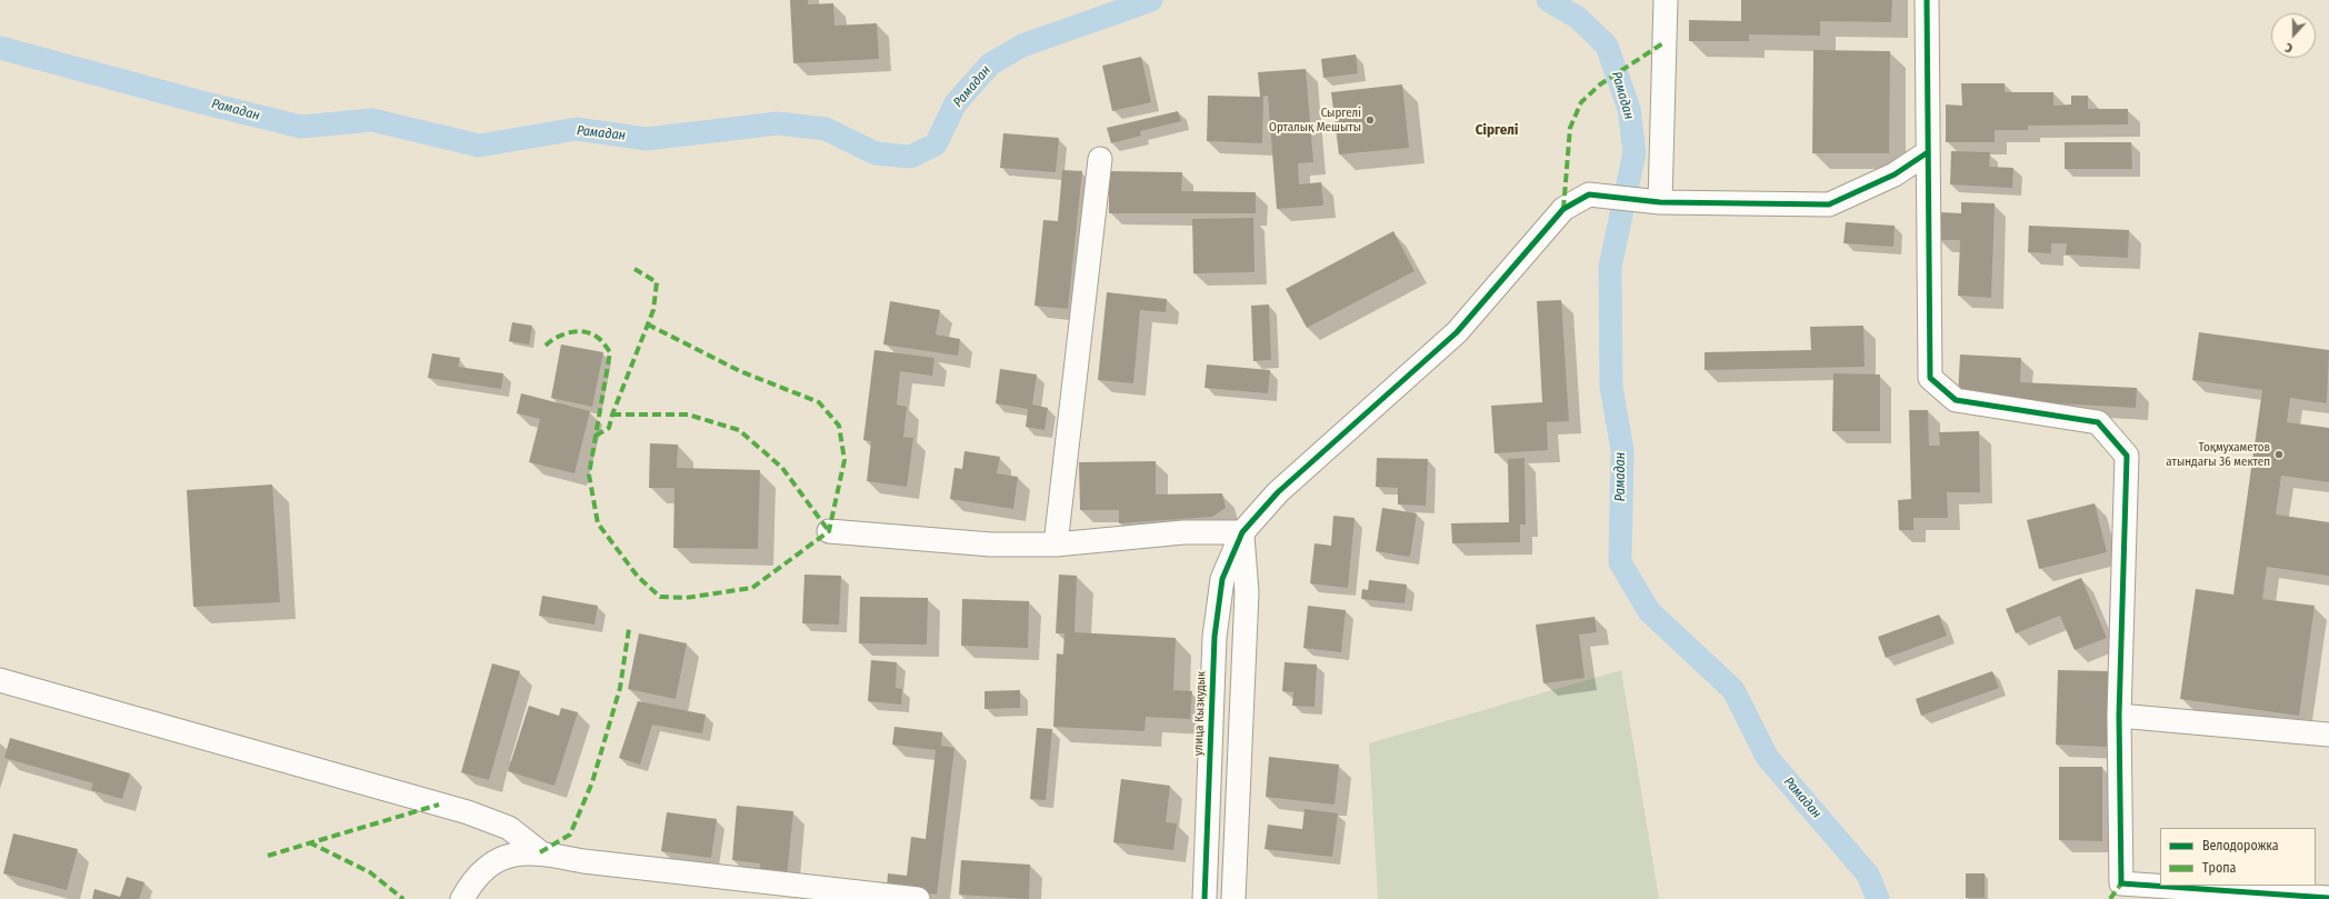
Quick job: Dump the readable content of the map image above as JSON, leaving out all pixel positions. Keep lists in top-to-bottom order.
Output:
{
  "streets": {
    "street": ["улица Кызкудык"]
  },
  "districts": ["Сіргелі"],
  "water": ["Рамадан"],
  "places": ["Сыргелі Орталық Мешыты", "Тоқмухаметов атындағы 36 мектеп"],
  "legend": ["Велодорожка", "Тропа"],
  "north": "bottom"
}
